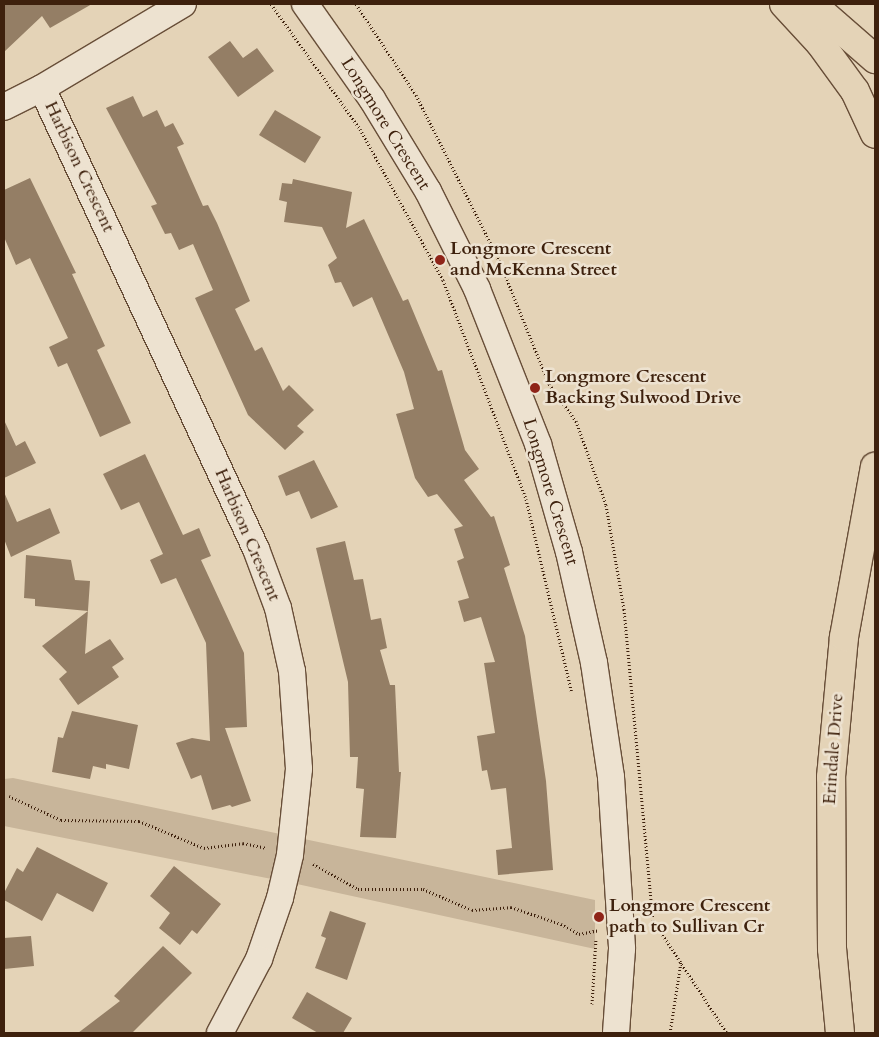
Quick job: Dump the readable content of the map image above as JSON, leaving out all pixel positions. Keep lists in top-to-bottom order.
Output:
{
  "streets": {
    "main road": ["Erindale Drive"],
    "street": ["Longmore Crescent", "Harbison Crescent"]
  },
  "places": ["Longmore Crescent and McKenna Street", "Longmore Crescent Backing Sulwood Drive", "Longmore Crescent path to Sullivan Cr"]
}
